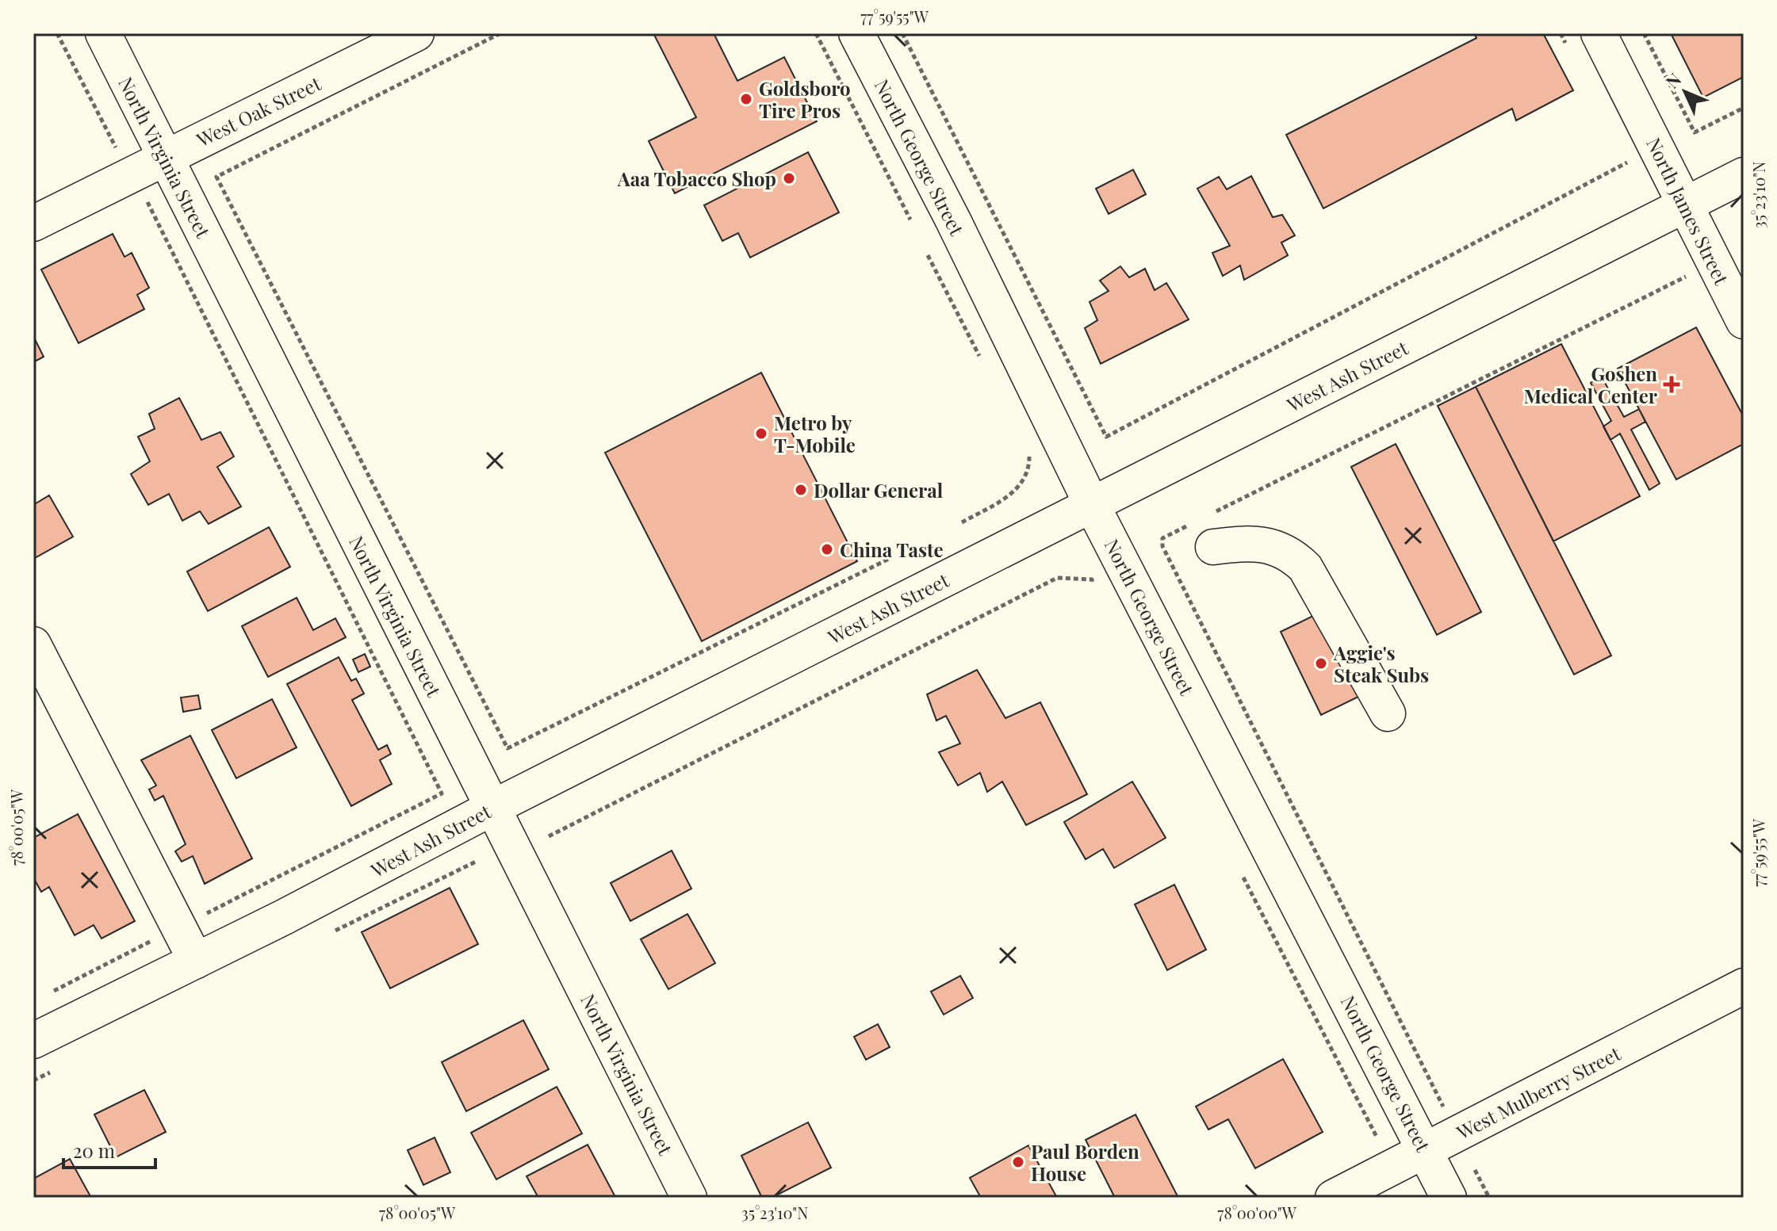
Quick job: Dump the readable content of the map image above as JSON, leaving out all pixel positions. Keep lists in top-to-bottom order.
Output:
{
  "streets": {
    "main road": [
      "West Oak Street",
      "North Virginia Street",
      "North George Street",
      "North James Street",
      "West Ash Street",
      "West Mulberry Street"
    ]
  },
  "crossings": [
    ["West Oak Street", "North Virginia Street"],
    ["North Virginia Street", "West Ash Street"],
    ["North George Street", "West Ash Street"],
    ["North George Street", "West Mulberry Street"],
    ["North James Street", "West Ash Street"]
  ],
  "places": {
    "other": [
      "Goldsboro Tire Pros",
      "Aaa Tobacco Shop",
      "Metro by T-Mobile",
      "Dollar General",
      "China Taste",
      "Aggie's Steak Subs",
      "Paul Borden House"
    ],
    "health": ["Goshen Medical Center"]
  },
  "scale_bar": "20 m",
  "north": "top left",
  "coordinates": [
    "77°59'55\"W",
    "35°23'10\"N",
    "78°00'05\"W",
    "78°00'00\"W"
  ]
}
